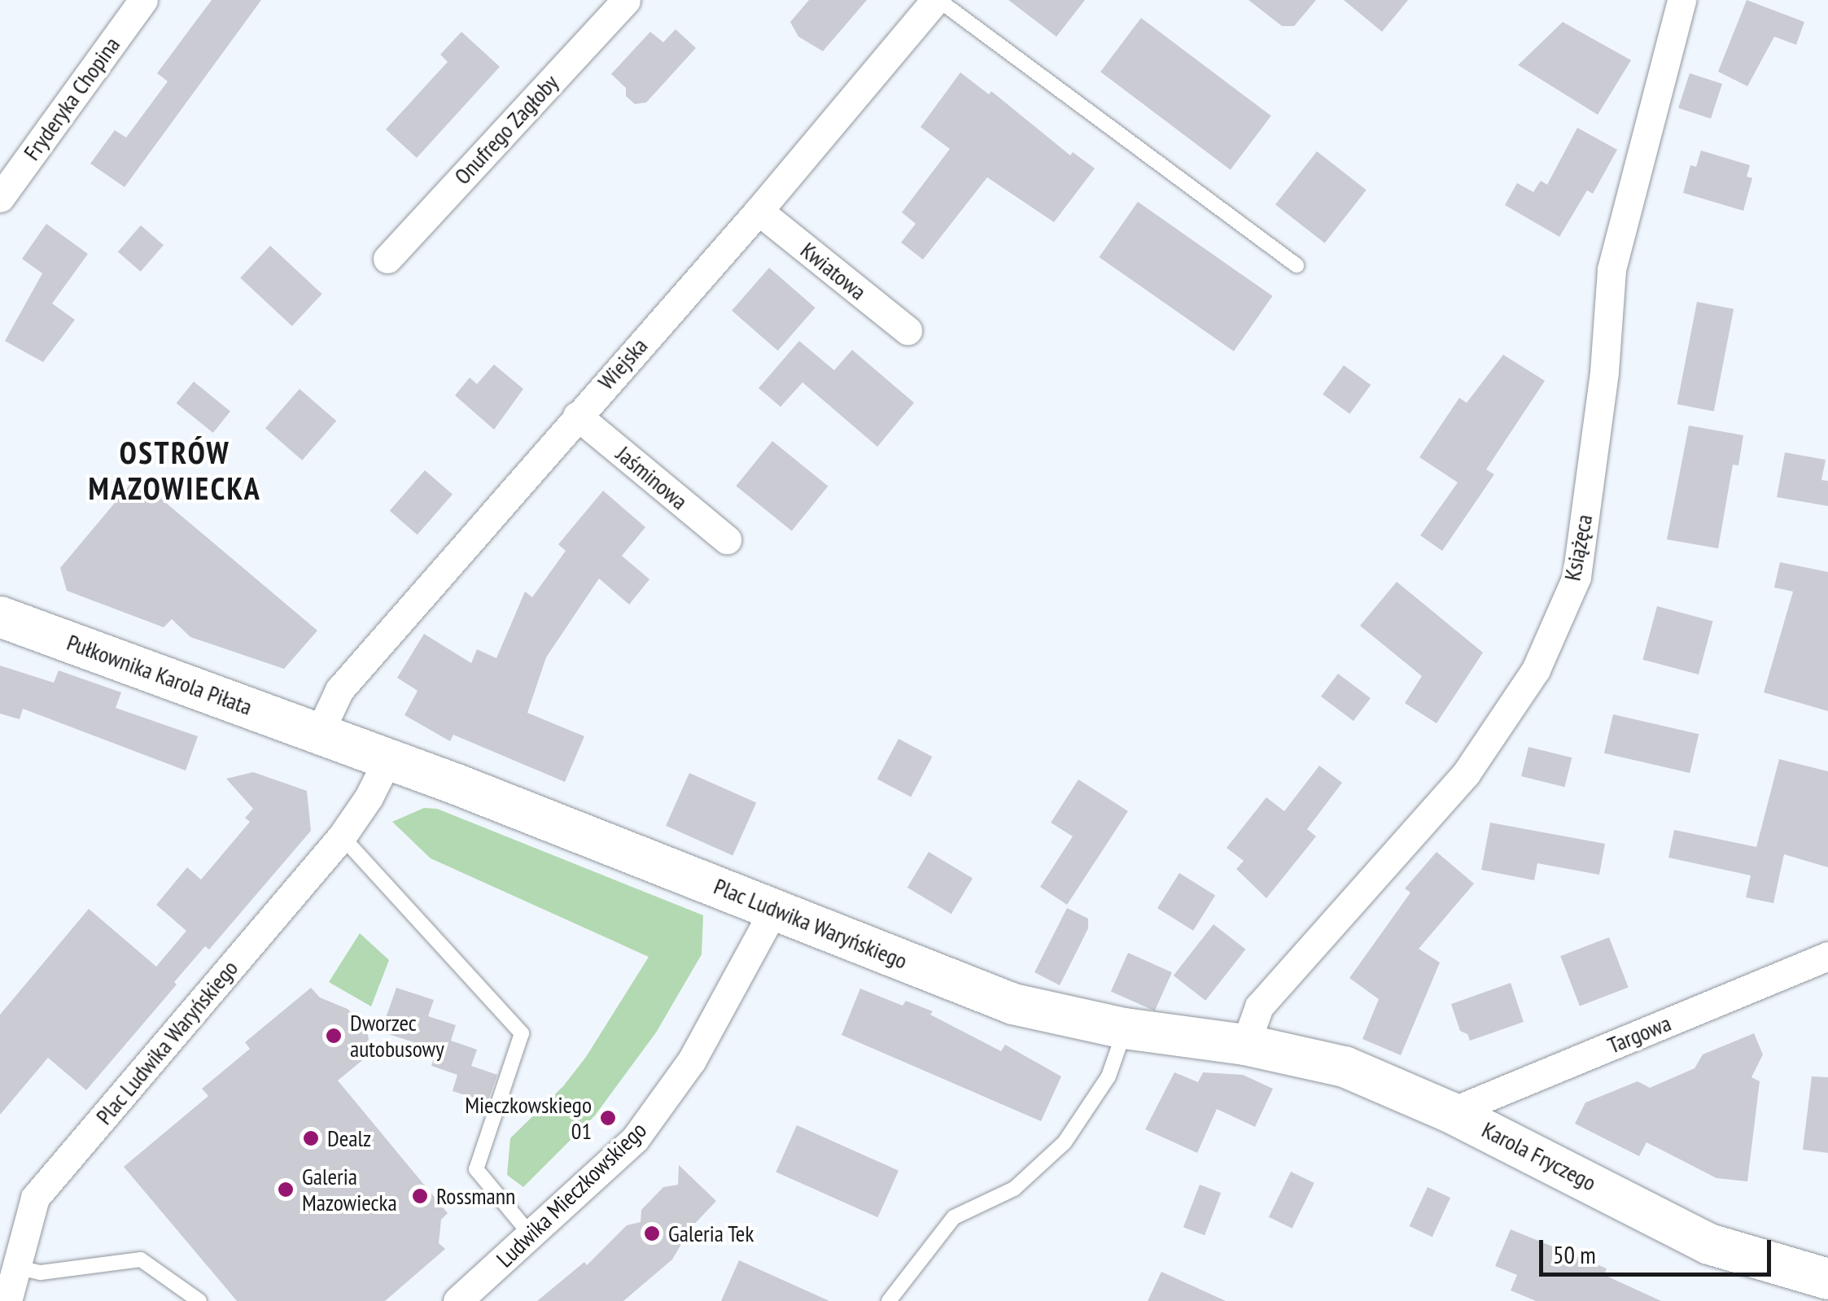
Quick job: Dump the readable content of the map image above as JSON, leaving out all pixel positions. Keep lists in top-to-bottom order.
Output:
{
  "streets": {
    "street": [
      "Fryderyka Chopina",
      "Onufrego Zagłoby",
      "Kwiatowa",
      "Wiejska",
      "Jaśminowa",
      "Książęca",
      "Pułkownika Karola Piłata",
      "Plac Ludwika Waryńskiego",
      "Targowa",
      "Karola Fryczego",
      "Ludwika Mieczkowskiego"
    ]
  },
  "crossings": [
    ["Kwiatowa", "Wiejska"],
    ["Wiejska", "Jaśminowa"],
    ["Wiejska", "Pułkownika Karola Piłata"],
    ["Wiejska", "Plac Ludwika Waryńskiego"],
    ["Książęca", "Plac Ludwika Waryńskiego"],
    ["Książęca", "Karola Fryczego"],
    ["Pułkownika Karola Piłata", "Plac Ludwika Waryńskiego"],
    ["Plac Ludwika Waryńskiego", "Karola Fryczego"],
    ["Plac Ludwika Waryńskiego", "Ludwika Mieczkowskiego"],
    ["Targowa", "Karola Fryczego"]
  ],
  "districts": ["OSTRÓW MAZOWIECKA"],
  "places": [
    "Dworzec autobusowy",
    "Mieczkowskiego 01",
    "Dealz",
    "Galeria Mazowiecka",
    "Rossmann",
    "Galeria Tek"
  ],
  "scale_bar": "50 m"
}
